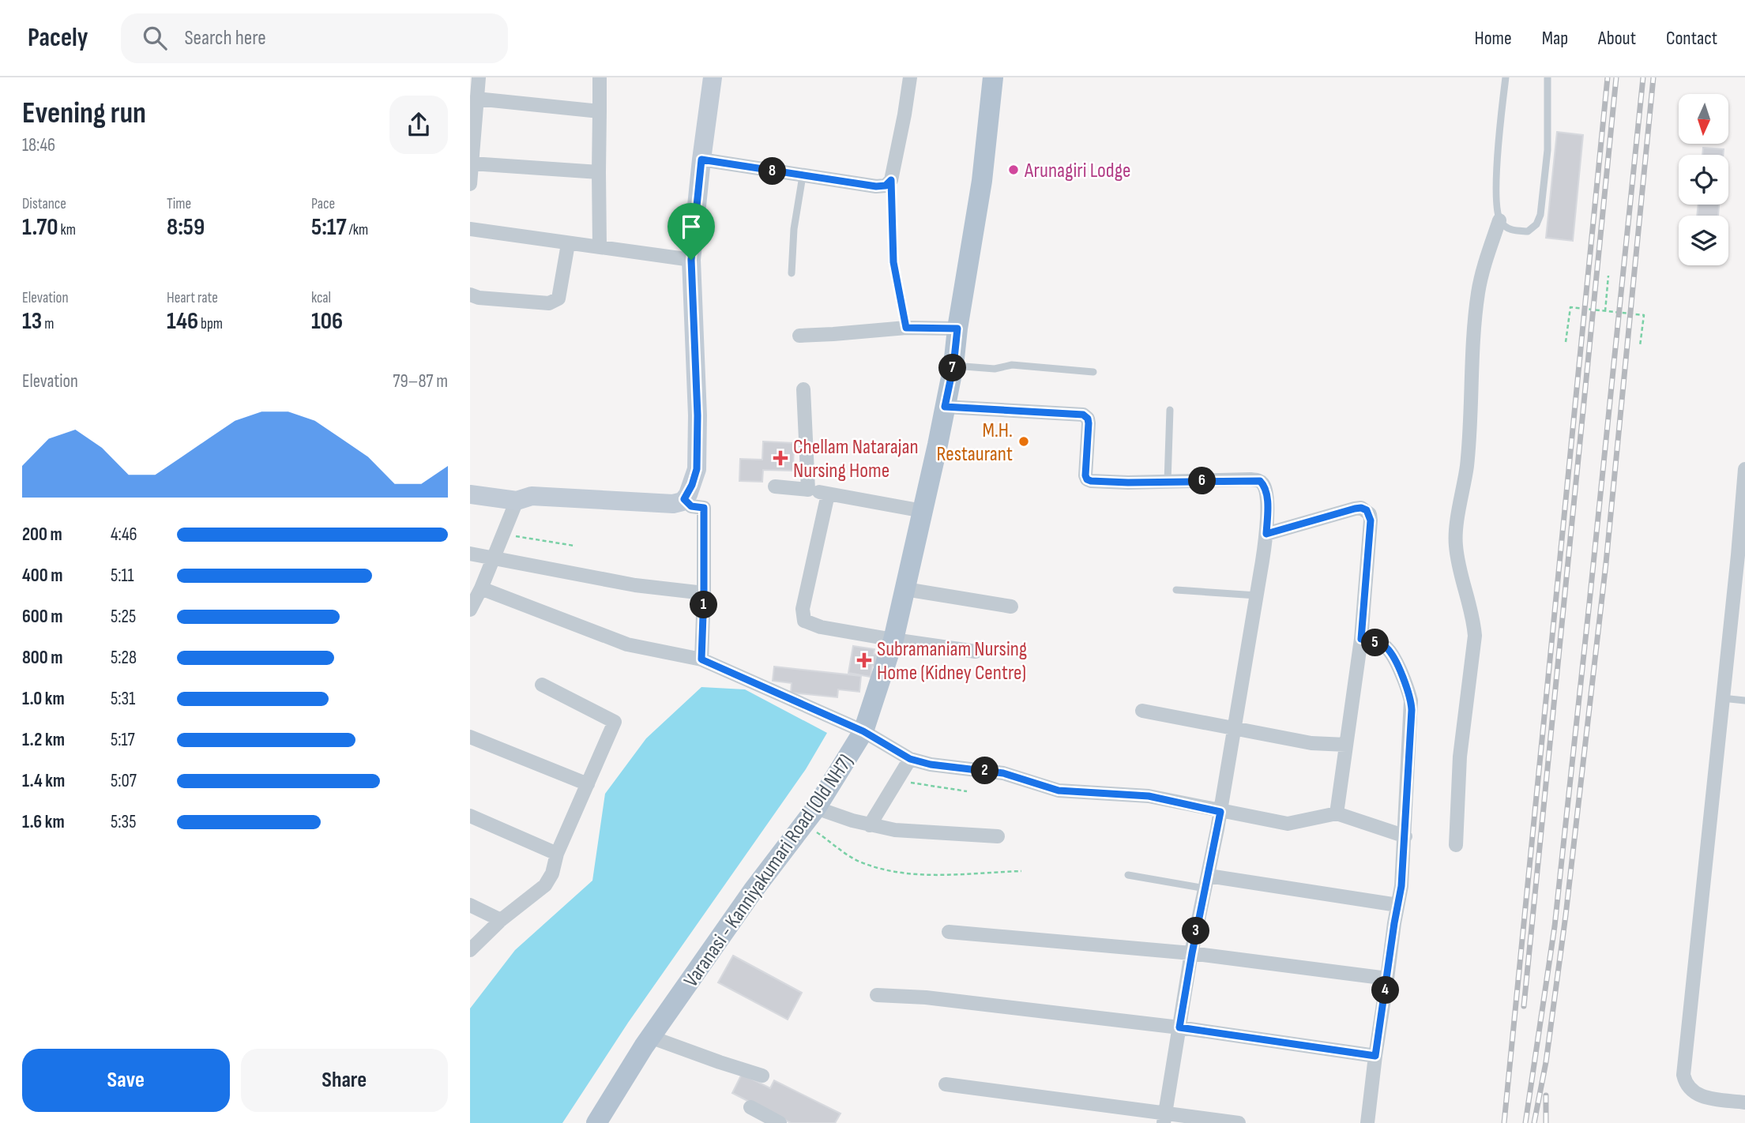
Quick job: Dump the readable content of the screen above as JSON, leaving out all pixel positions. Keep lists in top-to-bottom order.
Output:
{
  "streets": {
    "main road": ["Varanasi - Kanniyakumari Road (Old NH7)"]
  },
  "places": {
    "other": ["Arunagiri Lodge", "M.H. Restaurant"],
    "health": ["Chellam Natarajan Nursing Home", "Subramaniam Nursing Home (Kidney Centre)"]
  },
  "north": "bottom",
  "page": {
    "header": "Pacely",
    "search": "Search here",
    "nav": [
      "Home",
      "Map",
      "About",
      "Contact"
    ],
    "heading": ["Evening run", "18:46"],
    "pins": [
      "8",
      "7",
      "6",
      "1",
      "5",
      "2",
      "3",
      "4"
    ],
    "stats": [
      ["Distance", "1.70 km"],
      ["Time", "8:59"],
      ["Pace", "5:17 /km"],
      ["Elevation", "13 m"],
      ["Heart rate", "146 bpm"],
      ["kcal", "106"]
    ],
    "chart": ["Elevation", "79–87 m"],
    "list": [
      {
        "name": "200 m",
        "note": "4:46"
      },
      {
        "name": "400 m",
        "note": "5:11"
      },
      {
        "name": "600 m",
        "note": "5:25"
      },
      {
        "name": "800 m",
        "note": "5:28"
      },
      {
        "name": "1.0 km",
        "note": "5:31"
      },
      {
        "name": "1.2 km",
        "note": "5:17"
      },
      {
        "name": "1.4 km",
        "note": "5:07"
      },
      {
        "name": "1.6 km",
        "note": "5:35"
      }
    ],
    "buttons": ["Save", "Share"]
  }
}
